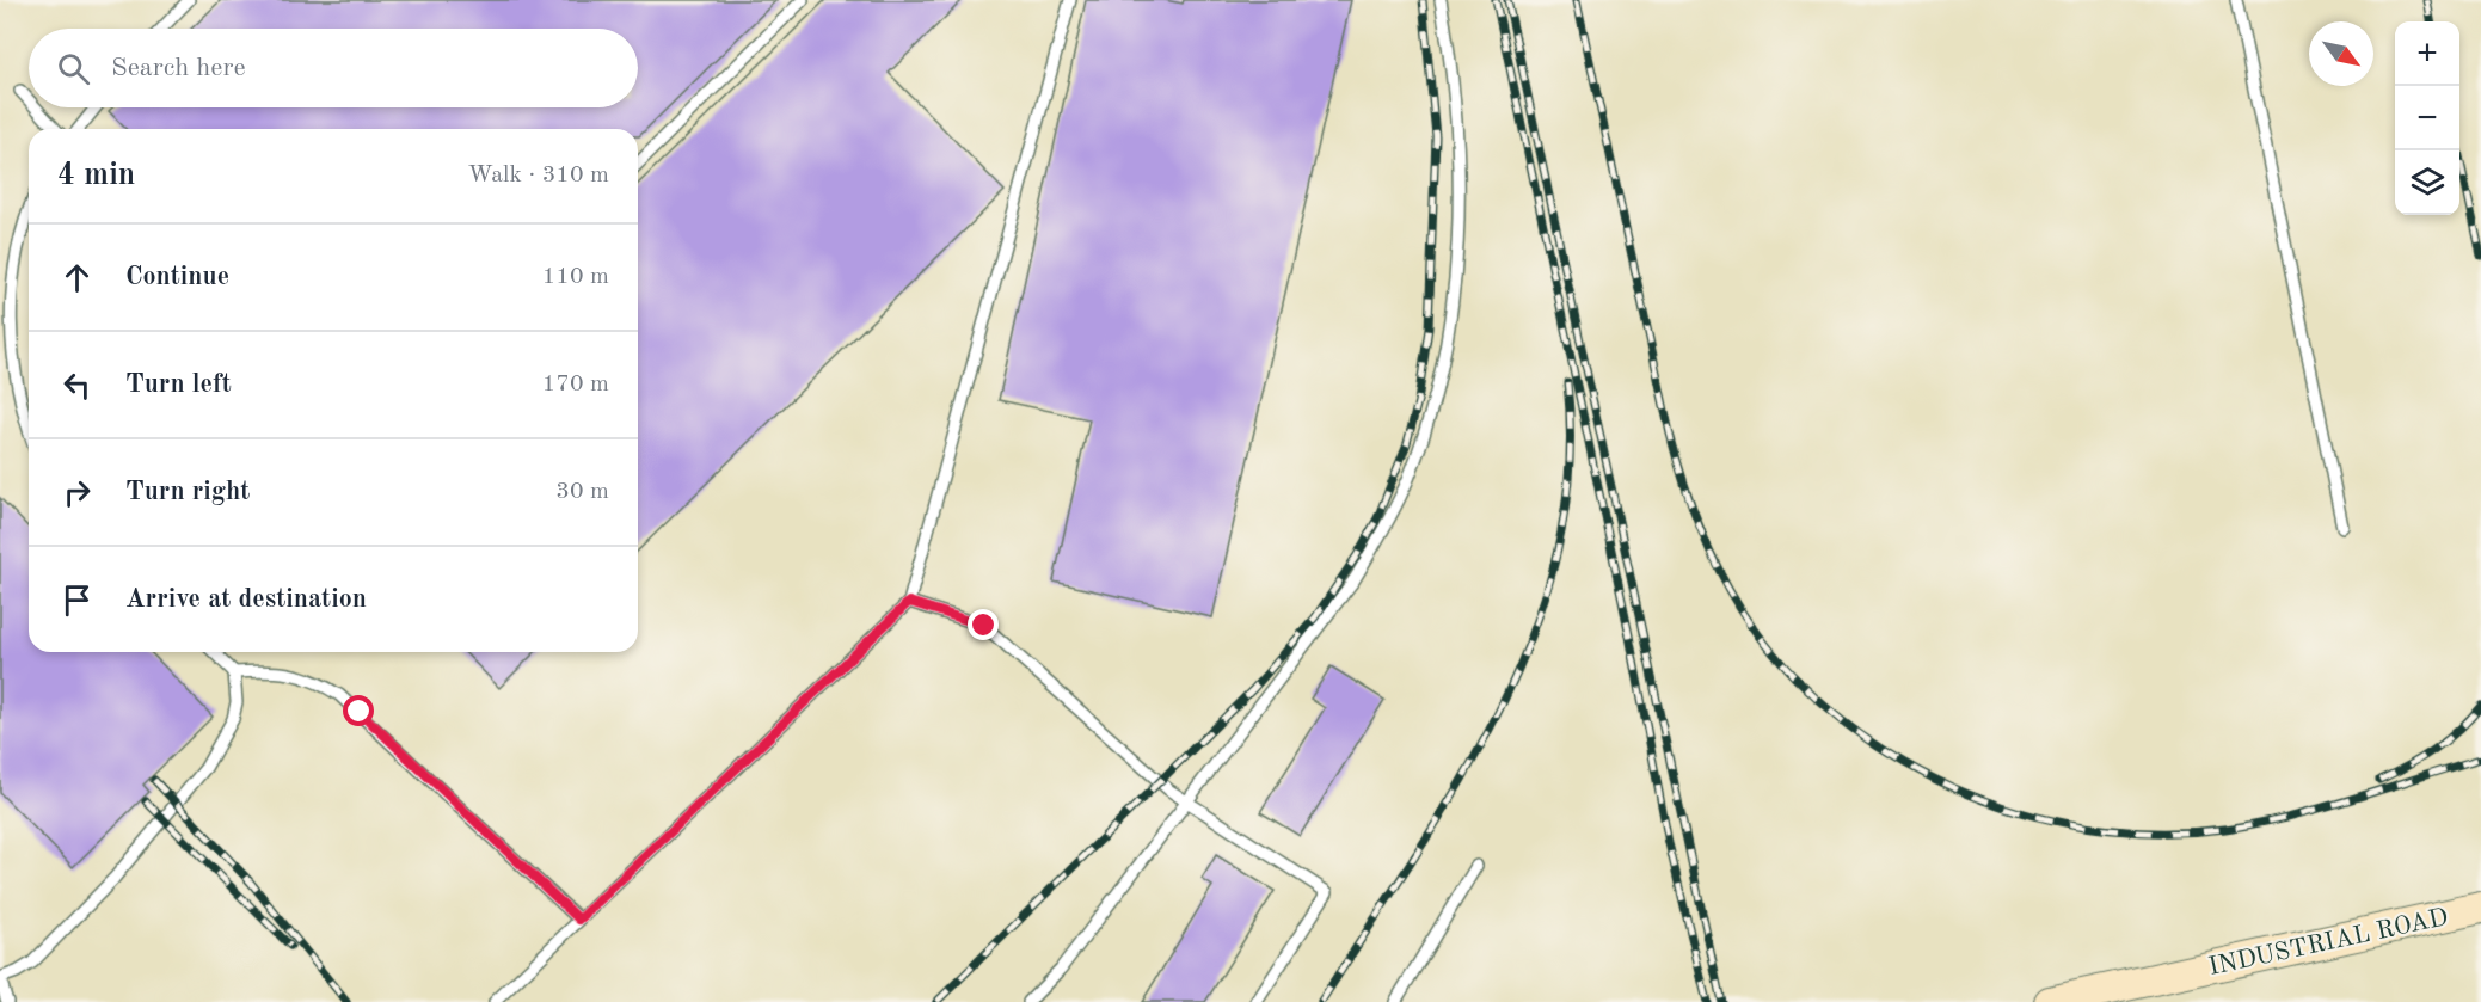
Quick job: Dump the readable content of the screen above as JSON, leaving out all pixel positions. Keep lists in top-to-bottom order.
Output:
{
  "streets": {
    "street": ["INDUSTRIAL ROAD"]
  },
  "north": "bottom right",
  "page": {
    "map_buttons": ["+", "−"],
    "search": "Search here",
    "heading": ["4 min", "Walk · 310 m"],
    "list": [
      ["Continue", "110 m"],
      ["Turn left", "170 m"],
      ["Turn right", "30 m"],
      "Arrive at destination"
    ]
  }
}
